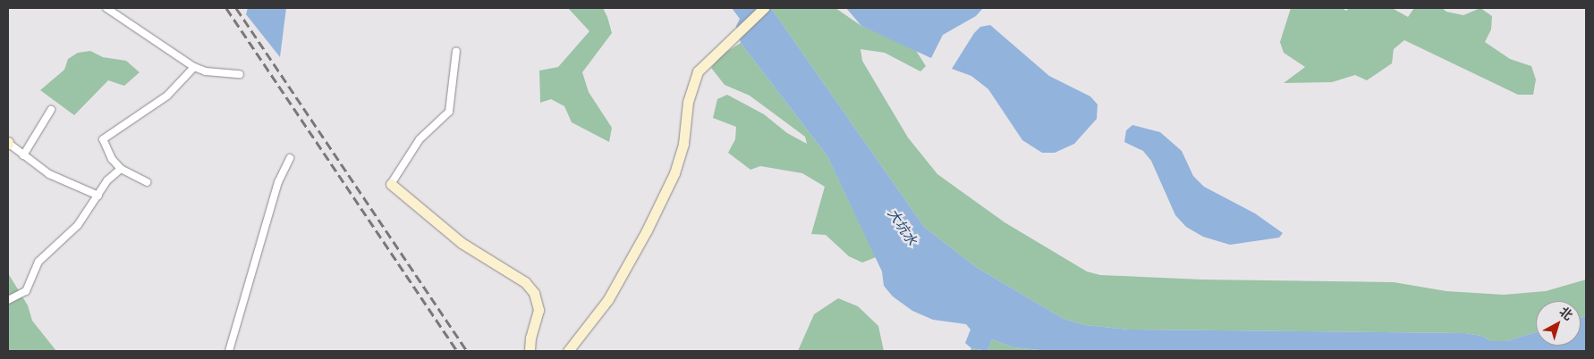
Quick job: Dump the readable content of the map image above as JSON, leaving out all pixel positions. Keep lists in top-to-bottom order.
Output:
{
  "water": ["大坑水"],
  "north": "top right"
}
